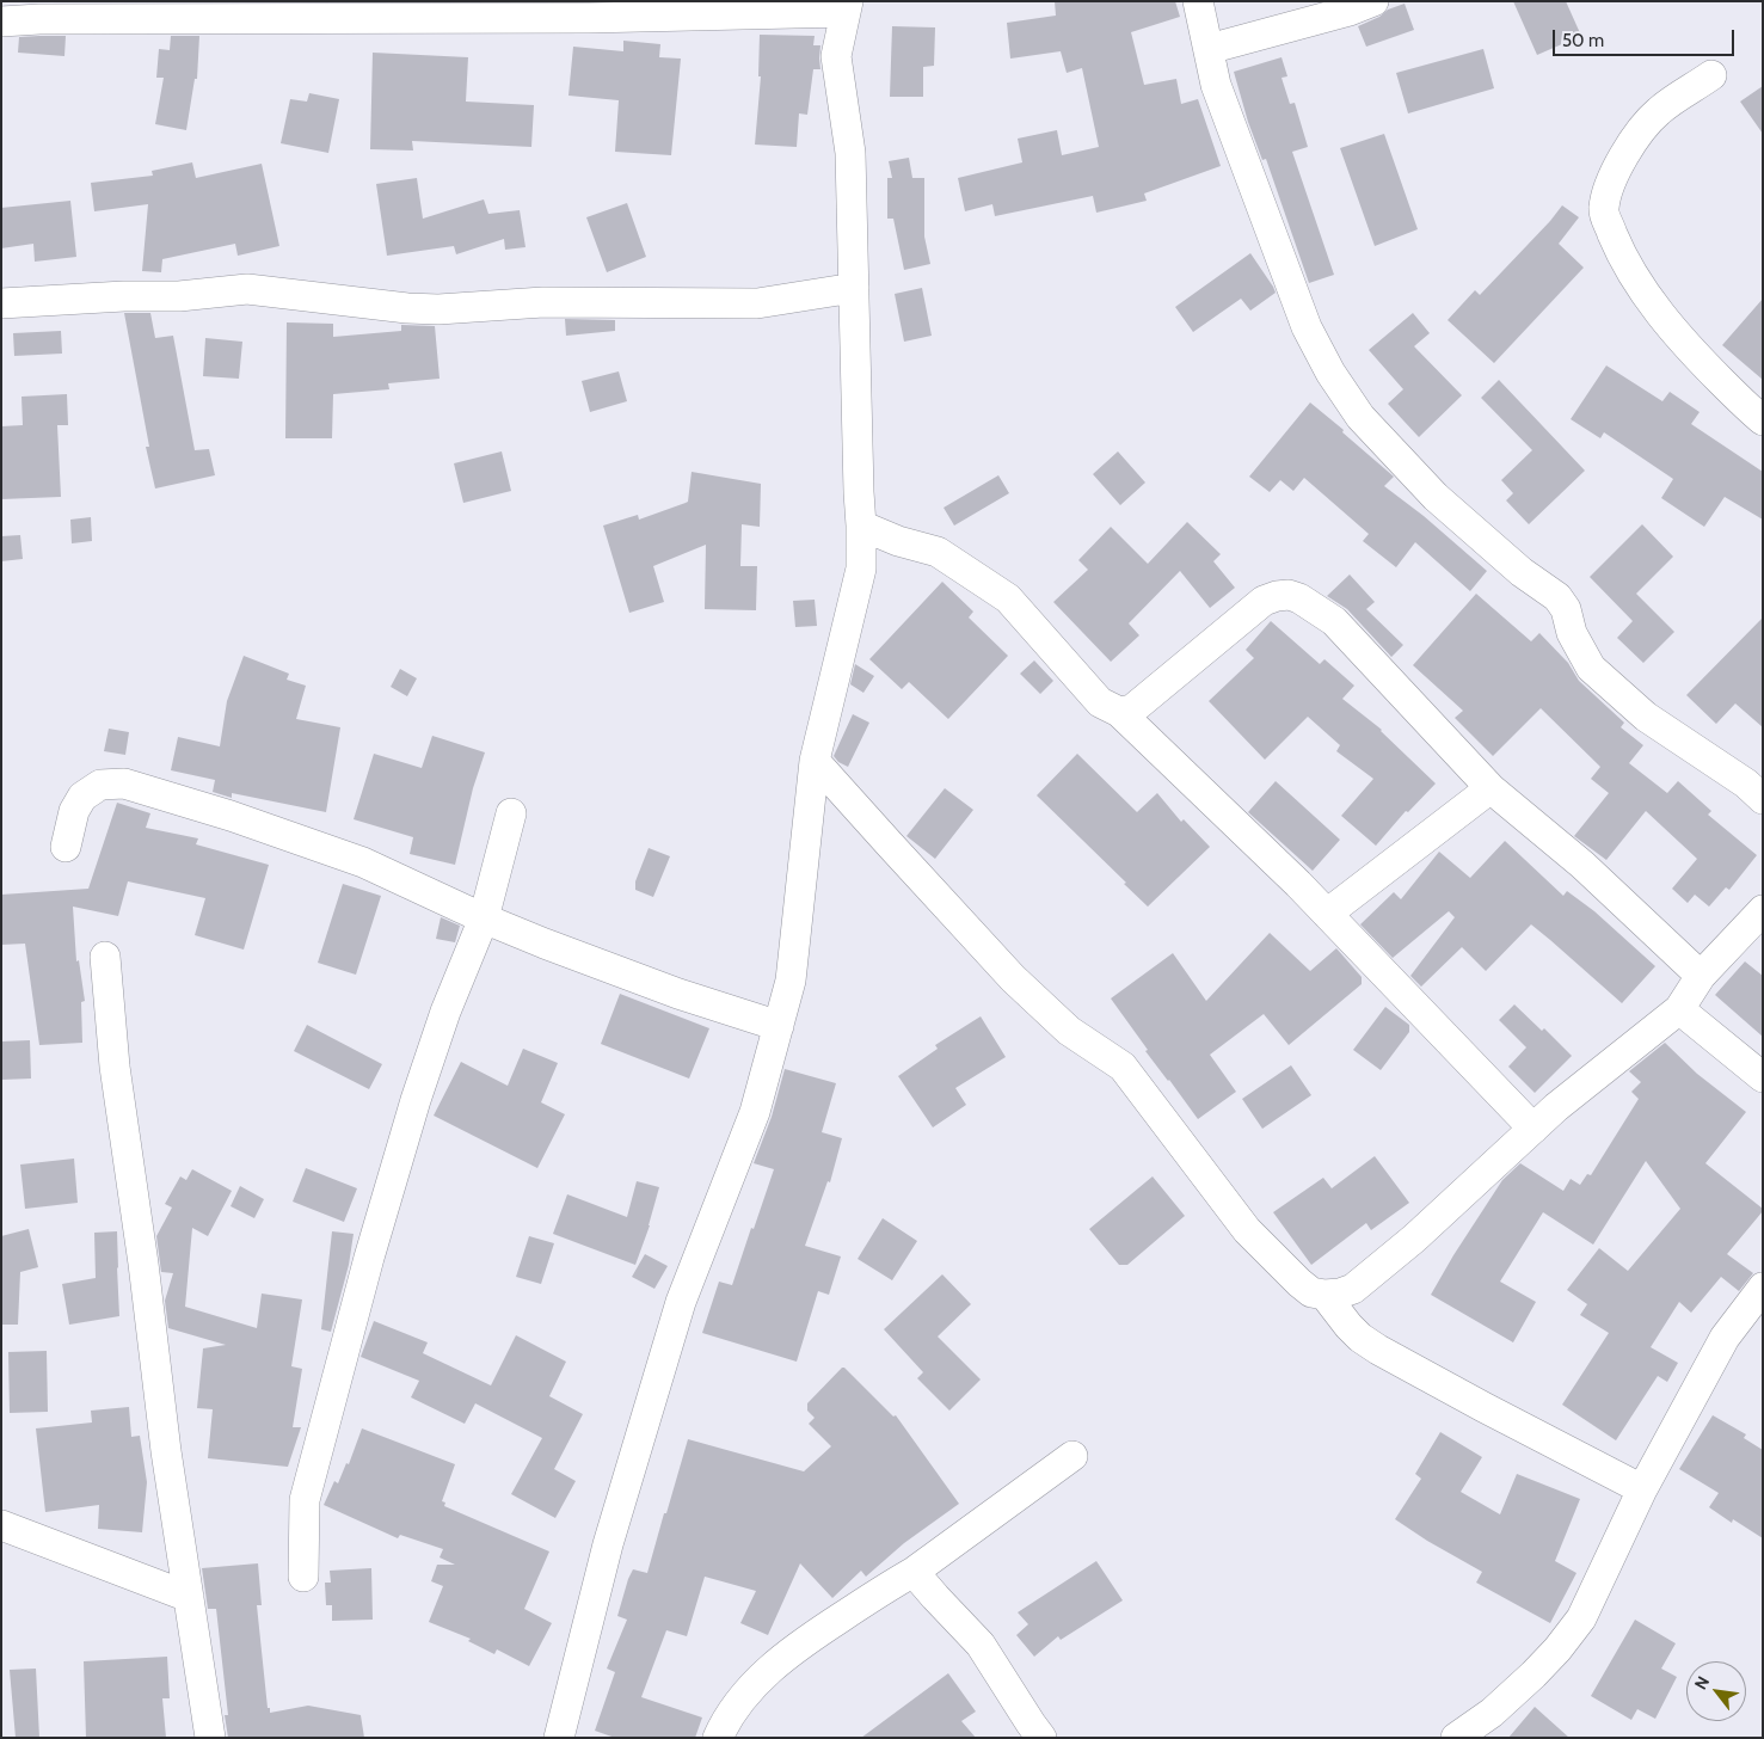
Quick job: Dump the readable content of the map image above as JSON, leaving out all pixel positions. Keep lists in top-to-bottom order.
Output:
{
  "scale_bar": "50 m",
  "north": "top left"
}
